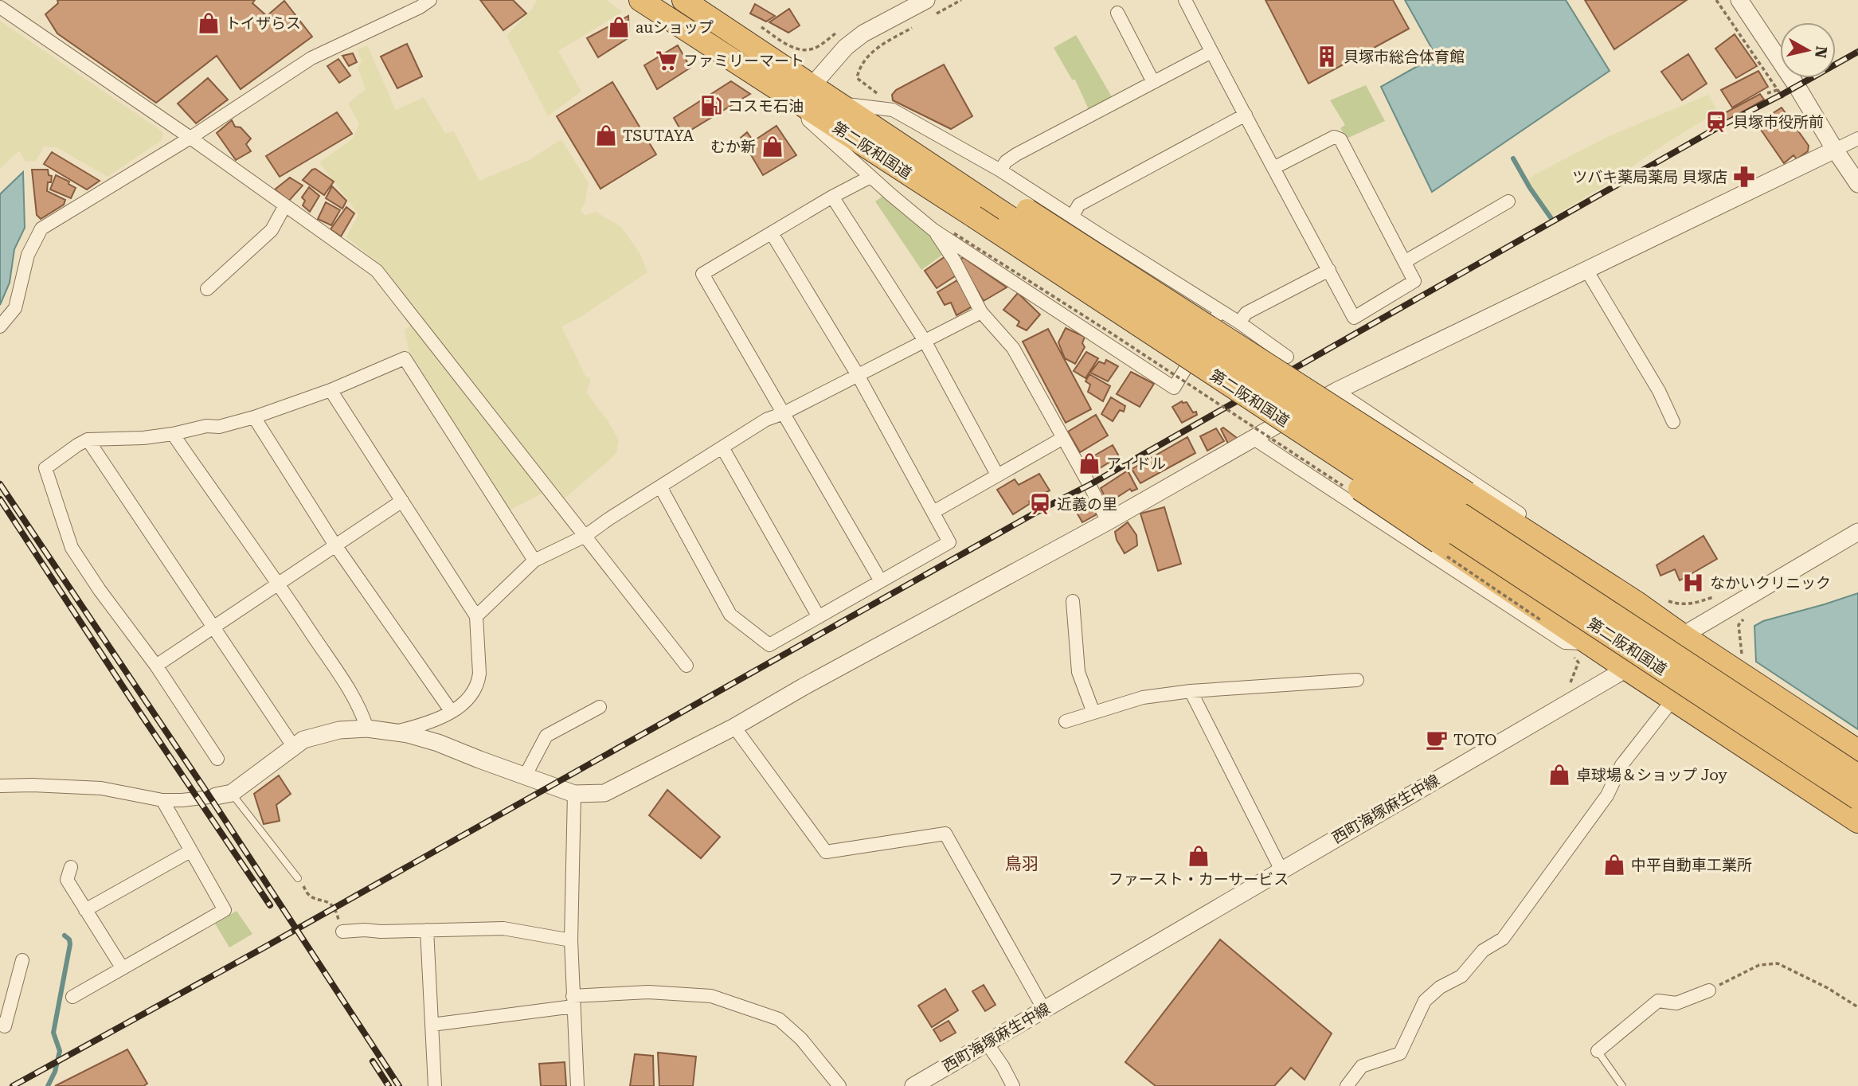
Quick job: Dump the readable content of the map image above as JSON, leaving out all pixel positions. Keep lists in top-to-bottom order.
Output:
{
  "streets": {
    "highway": ["第二阪和国道"],
    "street": ["西町海塚麻生中線"]
  },
  "districts": ["鳥羽"],
  "places": {
    "shop": [
      "トイザらス",
      "auショップ",
      "TSUTAYA",
      "むか新",
      "アイドル",
      "卓球場＆ショップ Joy",
      "ファースト・カーサービス",
      "中平自動車工業所"
    ],
    "building": ["貝塚市総合体育館"],
    "supermarket": ["ファミリーマート"],
    "fuel station": ["コスモ石油"],
    "station": ["貝塚市役所前", "近義の里"],
    "pharmacy": ["ツバキ薬局薬局 貝塚店"],
    "hospital": ["なかいクリニック"],
    "cafe": ["TOTO"]
  },
  "north": "right"
}
